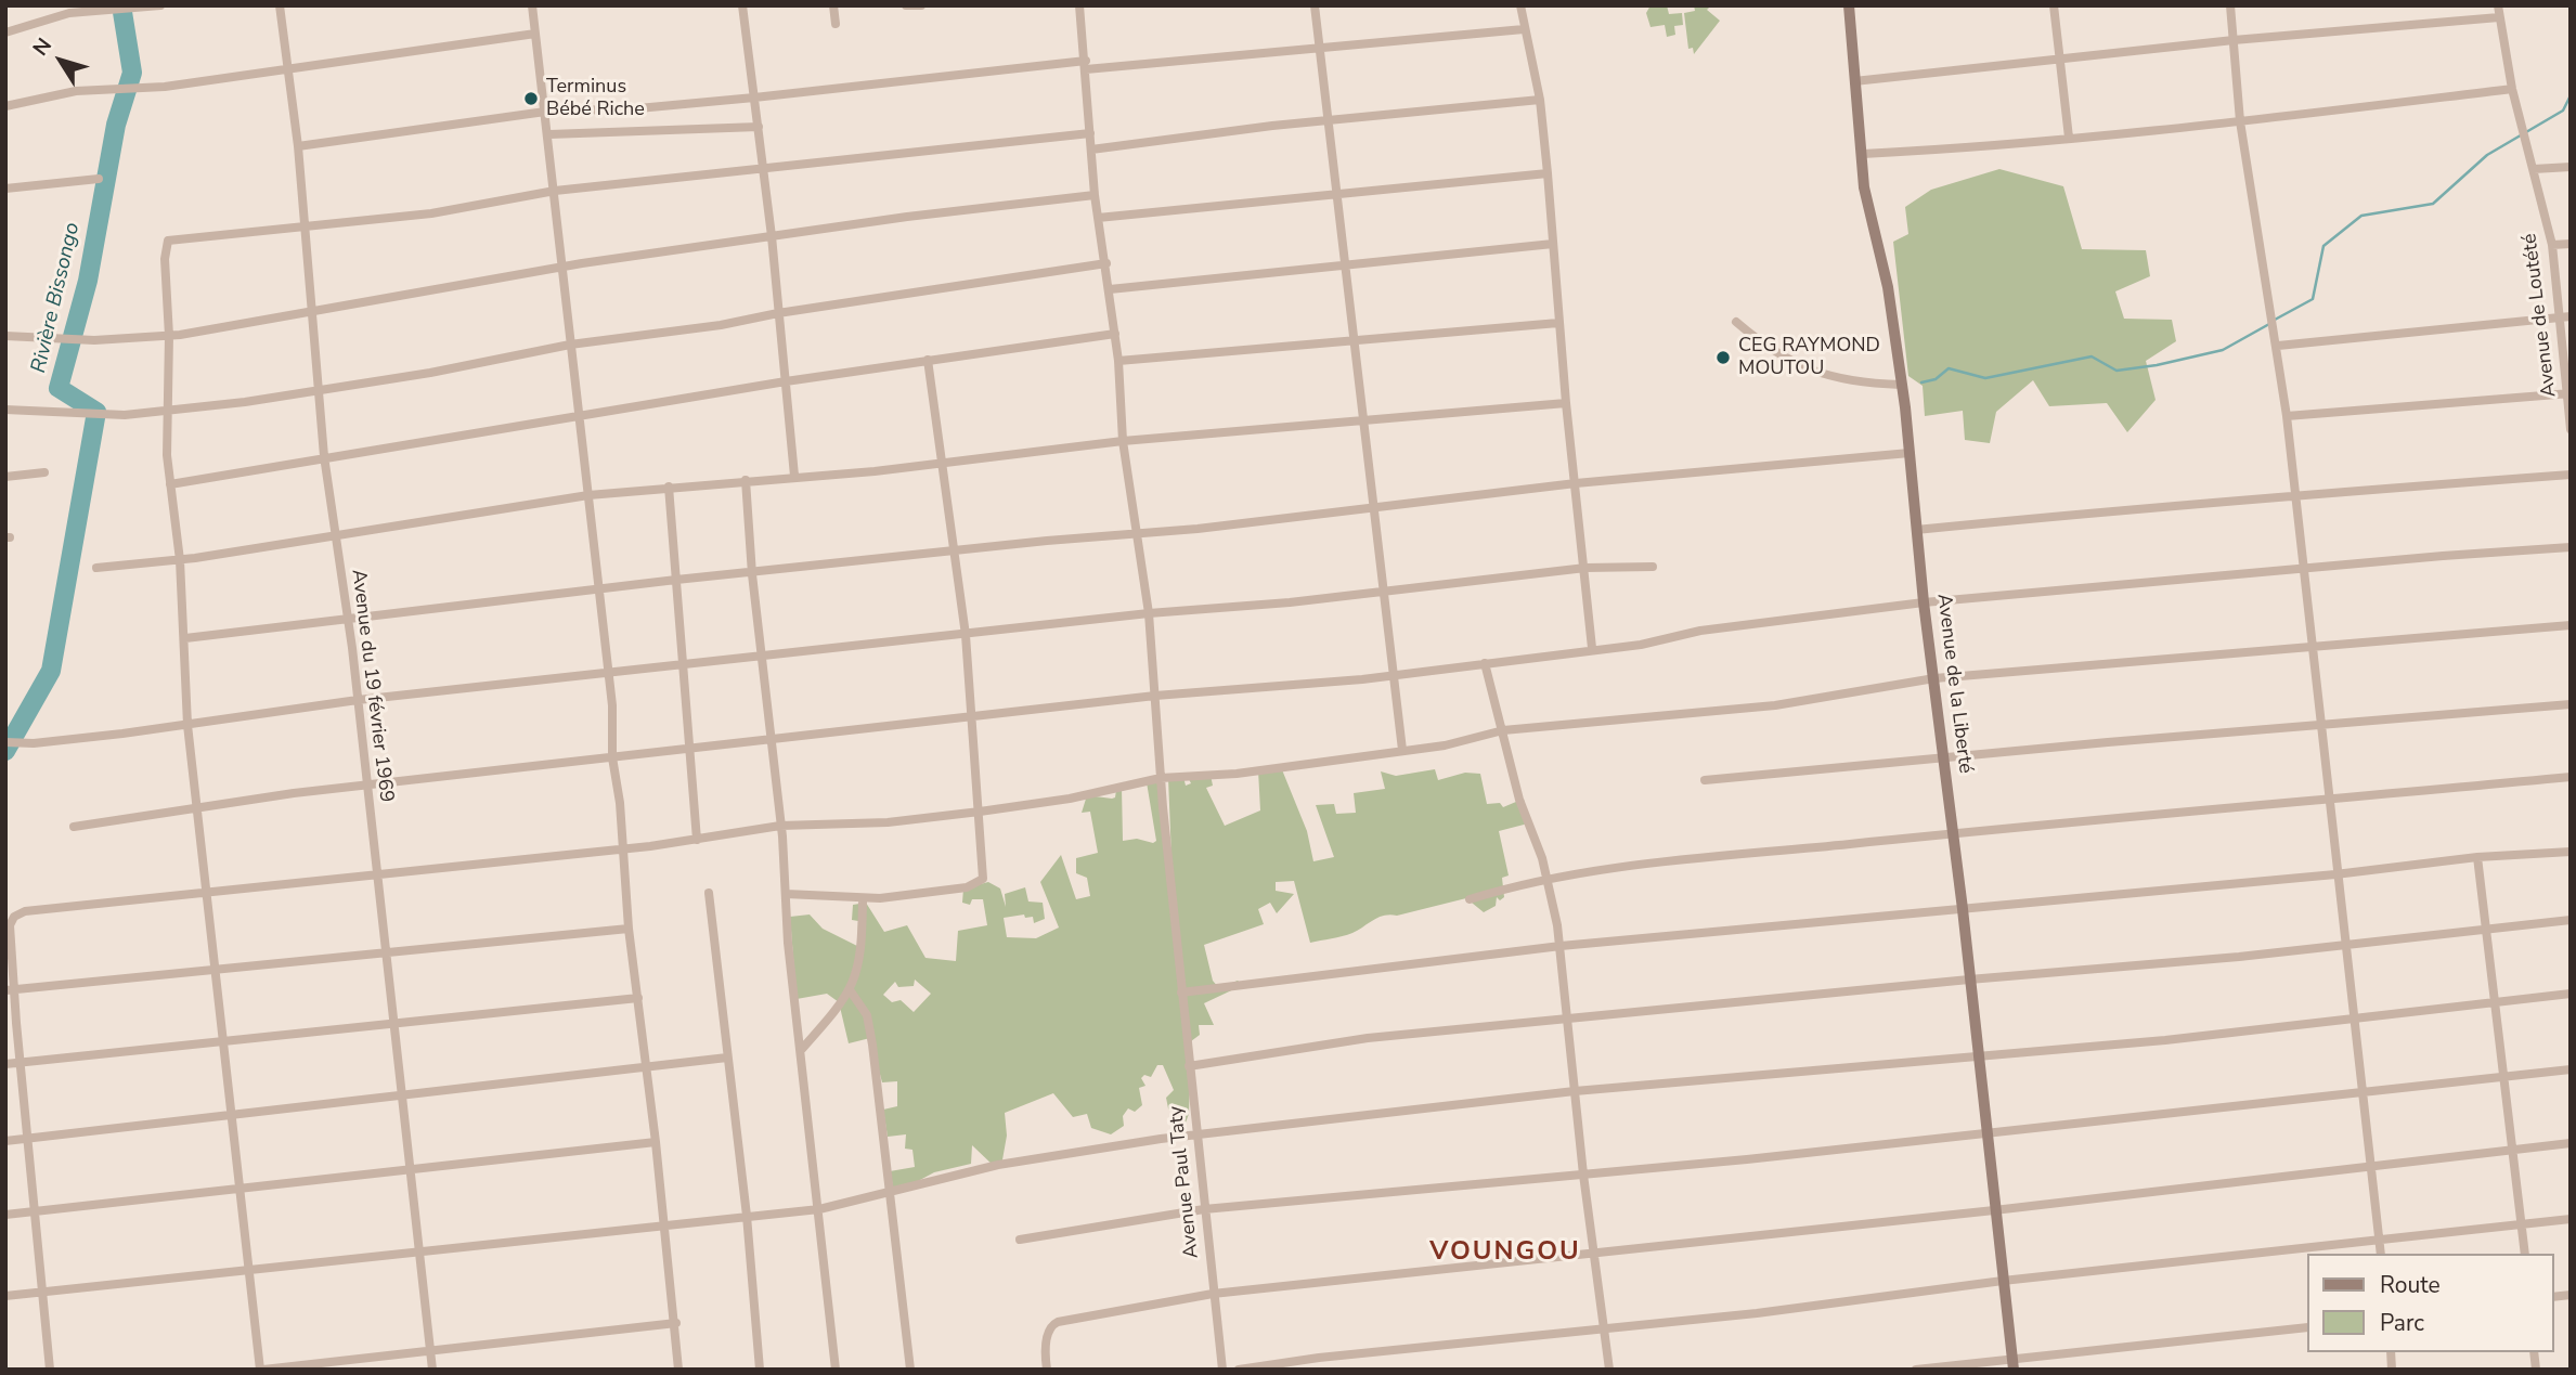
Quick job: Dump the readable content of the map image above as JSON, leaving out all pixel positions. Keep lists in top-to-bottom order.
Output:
{
  "streets": {
    "street": [
      "Avenue de Loutété",
      "Avenue de la Liberté",
      "Avenue du 19 février 1969",
      "Avenue Paul Taty"
    ]
  },
  "districts": ["VOUNGOU"],
  "water": ["Rivière Bissongo"],
  "places": ["Terminus Bébé Riche", "CEG RAYMOND MOUTOU"],
  "legend": ["Route", "Parc"],
  "north": "top left"
}
